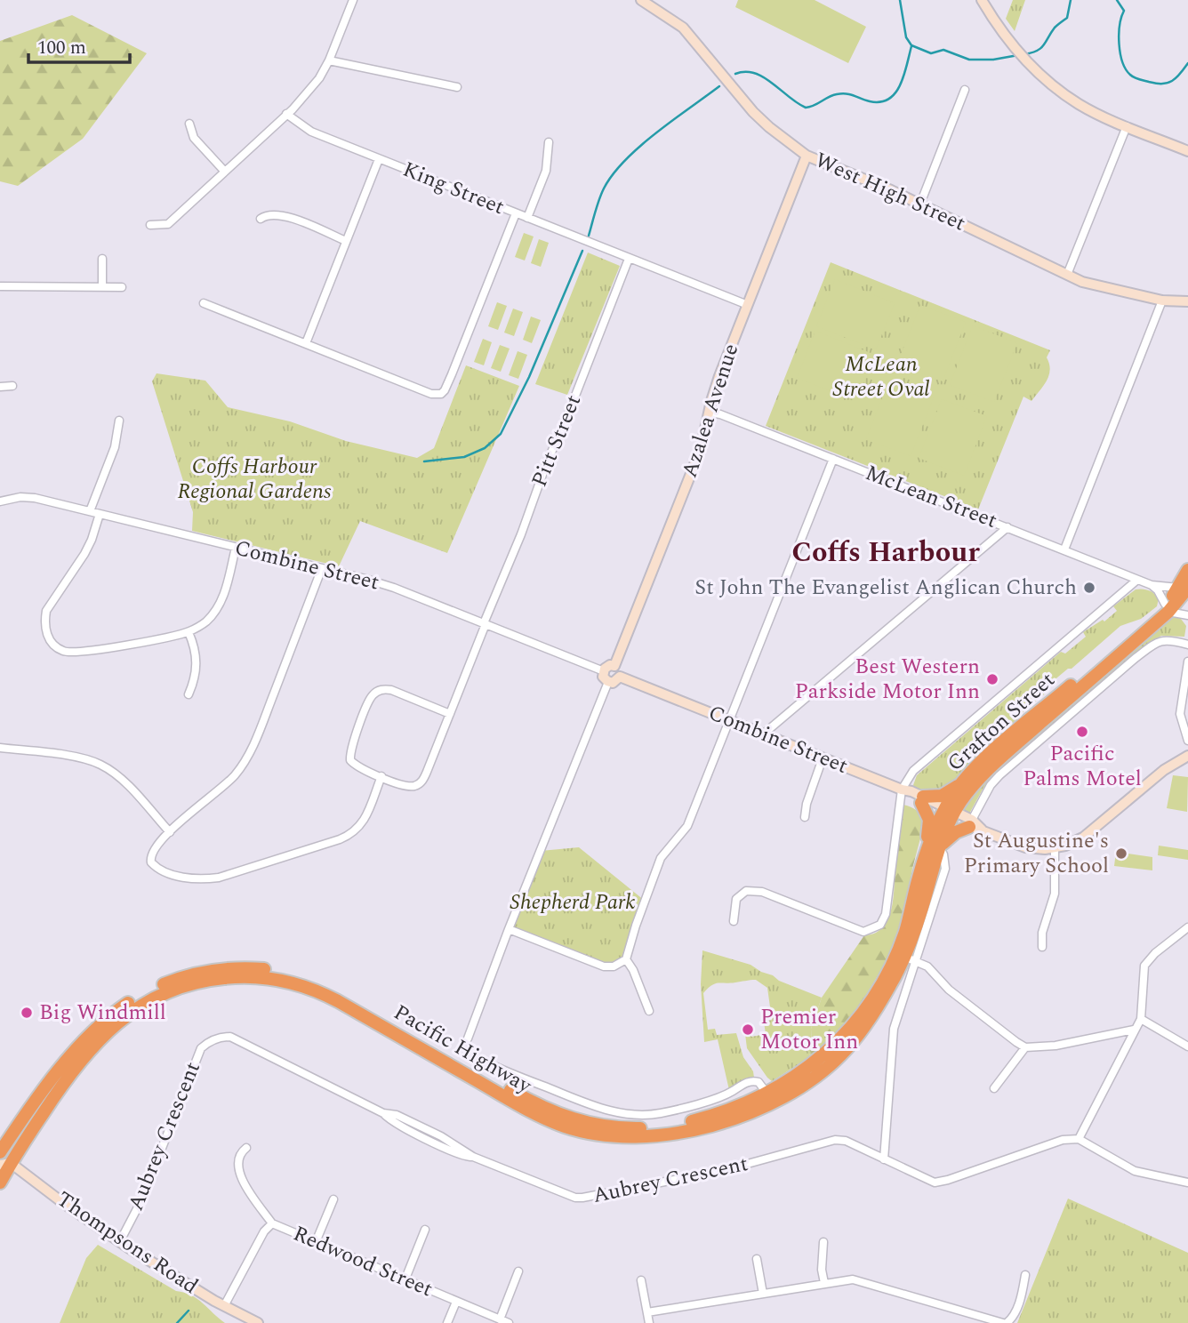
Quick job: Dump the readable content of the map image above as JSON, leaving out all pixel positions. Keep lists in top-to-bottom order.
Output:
{
  "streets": {
    "highway": ["Grafton Street", "Pacific Highway"],
    "street": [
      "King Street",
      "West High Street",
      "Azalea Avenue",
      "Pitt Street",
      "McLean Street",
      "Combine Street",
      "Aubrey Crescent",
      "Thompsons Road",
      "Redwood Street"
    ]
  },
  "crossings": [
    ["King Street", "Azalea Avenue"],
    ["King Street", "Pitt Street"],
    ["West High Street", "Azalea Avenue"],
    ["Azalea Avenue", "McLean Street"],
    ["Azalea Avenue", "Combine Street"],
    ["Pitt Street", "Combine Street"],
    ["McLean Street", "Grafton Street"],
    ["Combine Street", "Grafton Street"],
    ["Grafton Street", "Pacific Highway"],
    ["Pacific Highway", "Thompsons Road"],
    ["Aubrey Crescent", "Thompsons Road"],
    ["Thompsons Road", "Redwood Street"]
  ],
  "districts": ["Coffs Harbour"],
  "parks": ["McLean Street Oval", "Coffs Harbour Regional Gardens", "Shepherd Park"],
  "places": [
    "St John The Evangelist Anglican Church",
    "Best Western Parkside Motor Inn",
    "Pacific Palms Motel",
    "St Augustine's Primary School",
    "Big Windmill",
    "Premier Motor Inn"
  ],
  "scale_bar": "100 m"
}
